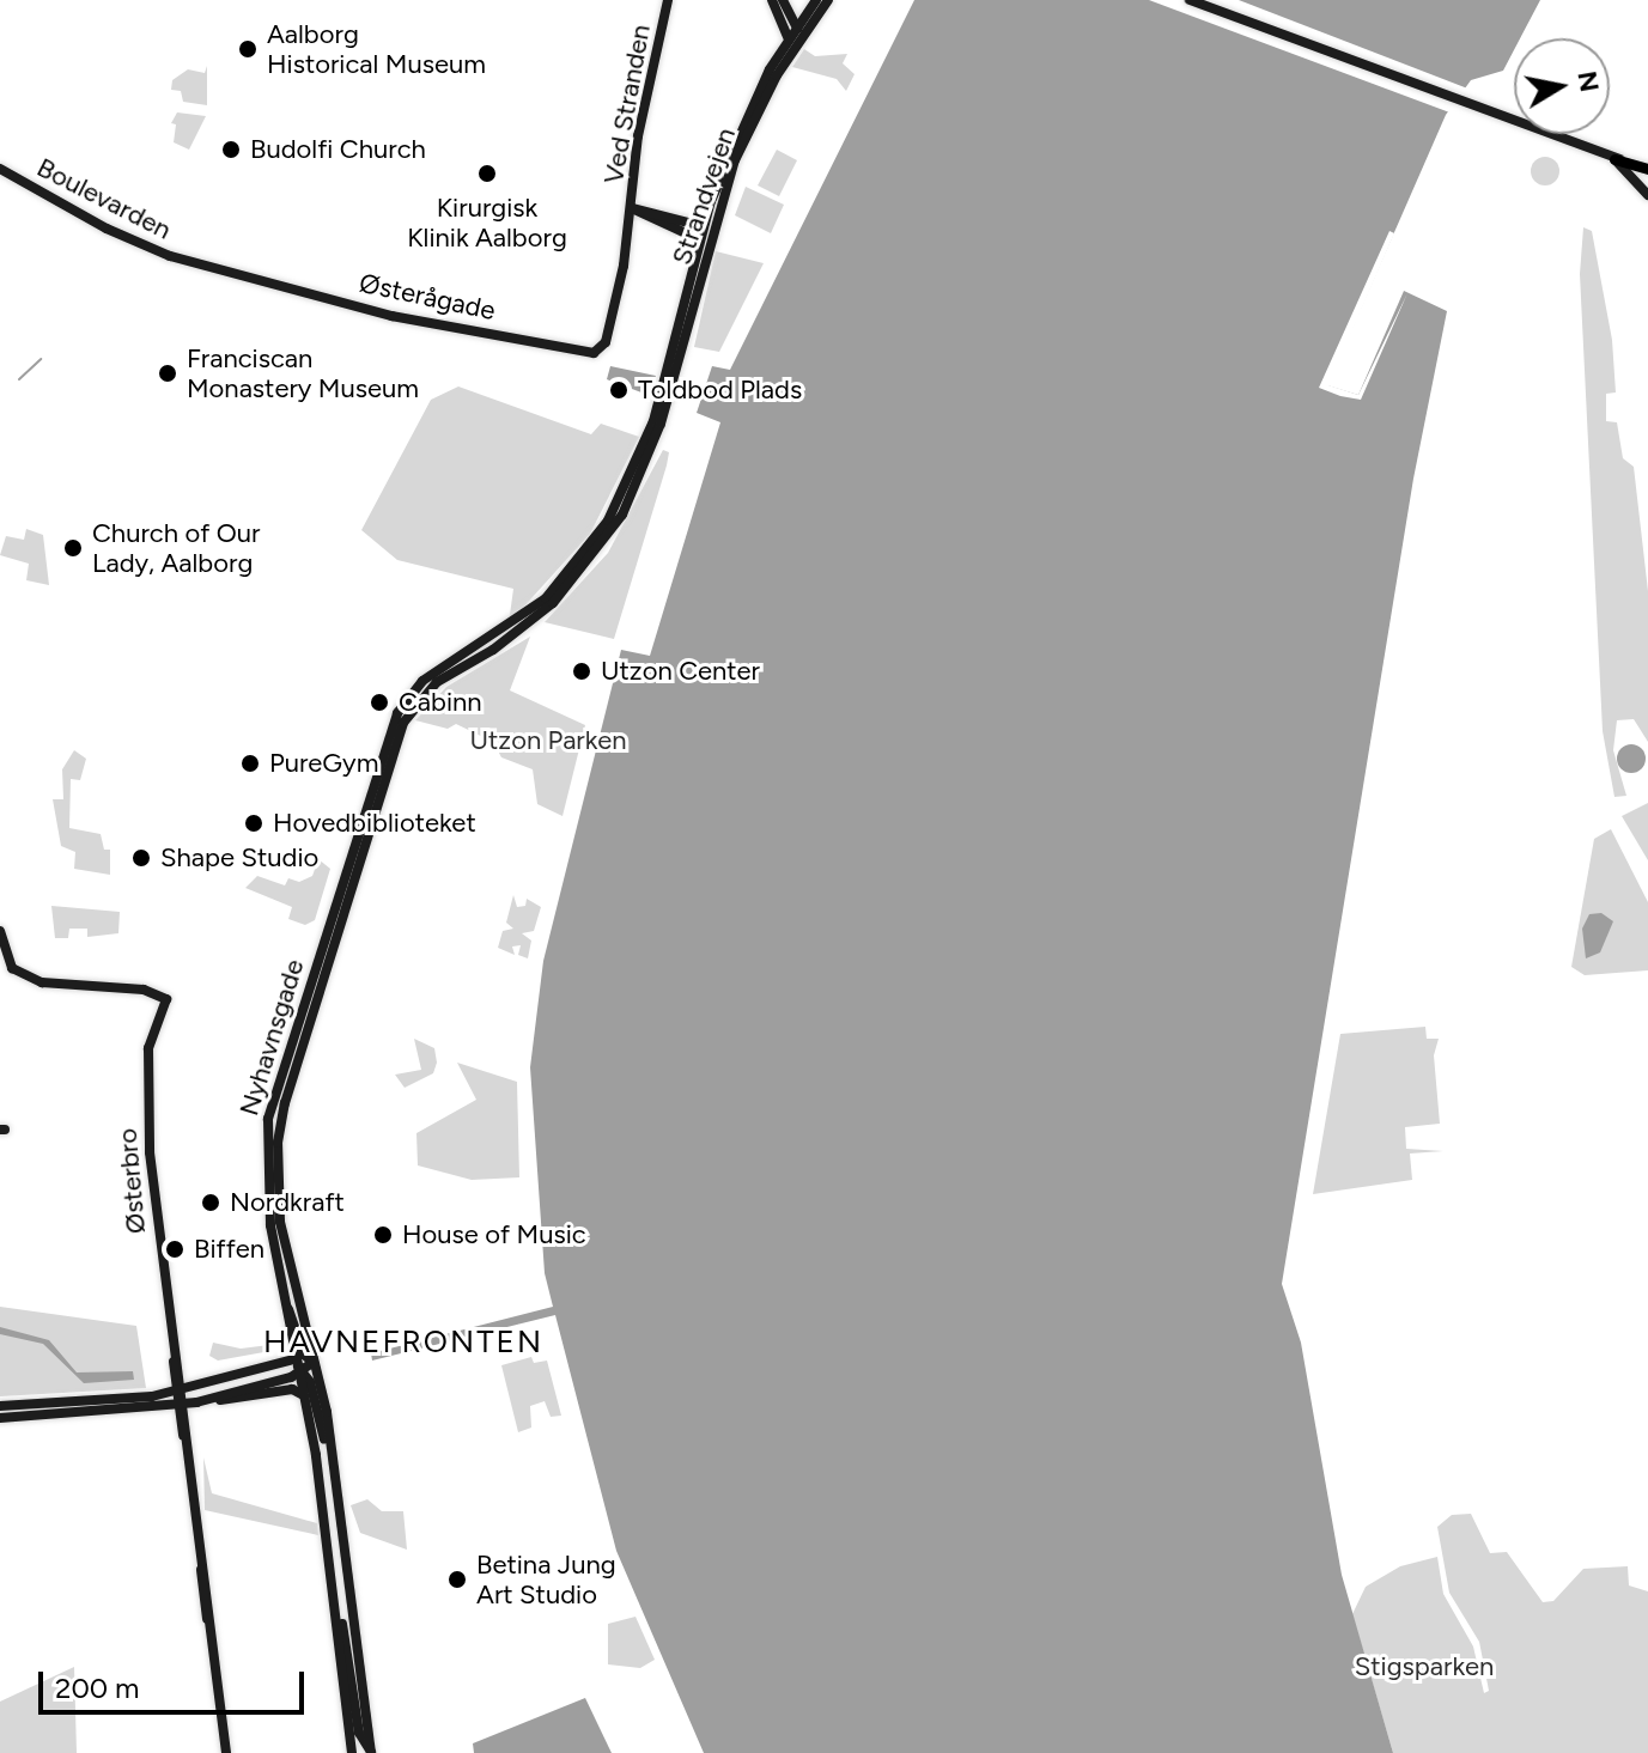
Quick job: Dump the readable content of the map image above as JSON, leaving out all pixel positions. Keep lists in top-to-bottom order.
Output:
{
  "streets": {
    "main road": [
      "Ved Stranden",
      "Strandvejen",
      "Boulevarden",
      "Østerågade",
      "Nyhavnsgade",
      "Østerbro"
    ]
  },
  "crossings": [
    ["Ved Stranden", "Strandvejen"],
    ["Ved Stranden", "Østerågade"],
    ["Strandvejen", "Nyhavnsgade"],
    ["Boulevarden", "Østerågade"]
  ],
  "districts": ["HAVNEFRONTEN"],
  "parks": ["Utzon Parken", "Stigsparken"],
  "places": [
    "Aalborg Historical Museum",
    "Budolfi Church",
    "Kirurgisk Klinik Aalborg",
    "Franciscan Monastery Museum",
    "Toldbod Plads",
    "Church of Our Lady, Aalborg",
    "Utzon Center",
    "Cabinn",
    "PureGym",
    "Hovedbiblioteket",
    "Shape Studio",
    "Nordkraft",
    "House of Music",
    "Biffen",
    "Betina Jung Art Studio"
  ],
  "scale_bar": "200 m",
  "north": "right"
}
